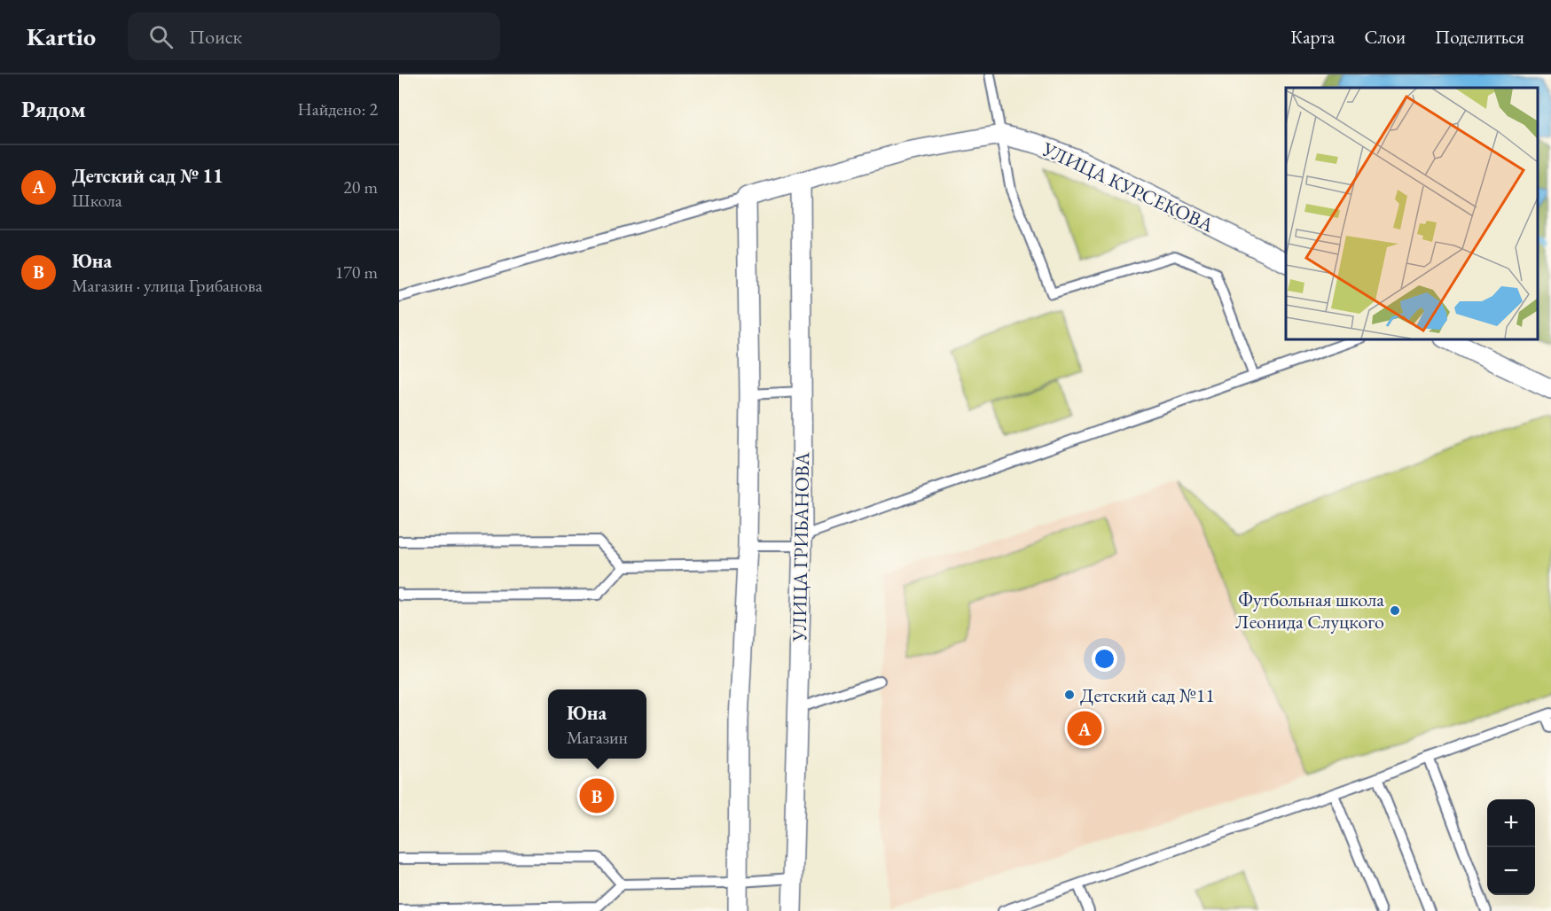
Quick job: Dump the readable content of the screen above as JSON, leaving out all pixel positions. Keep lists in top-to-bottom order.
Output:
{
  "streets": {
    "street": ["УЛИЦА КУРСЕКОВА", "УЛИЦА ГРИБАНОВА"]
  },
  "crossings": [
    ["УЛИЦА КУРСЕКОВА", "УЛИЦА ГРИБАНОВА"]
  ],
  "places": ["Футбольная школа Леонида Слуцкого", "Детский сад №11"],
  "page": {
    "header": "Kartio",
    "search": "Поиск",
    "nav": ["Карта", "Слои", "Поделиться"],
    "heading": ["Рядом", "Найдено: 2"],
    "list": [
      {
        "mark": "A",
        "name": "Детский сад № 11",
        "note": "Школа",
        "value": "20 m"
      },
      {
        "mark": "B",
        "name": "Юна",
        "note": "Магазин · улица Грибанова",
        "value": "170 m"
      }
    ],
    "popup": ["Юна", "Магазин"],
    "pins": ["A", "B"],
    "map_buttons": ["+", "−"]
  }
}
